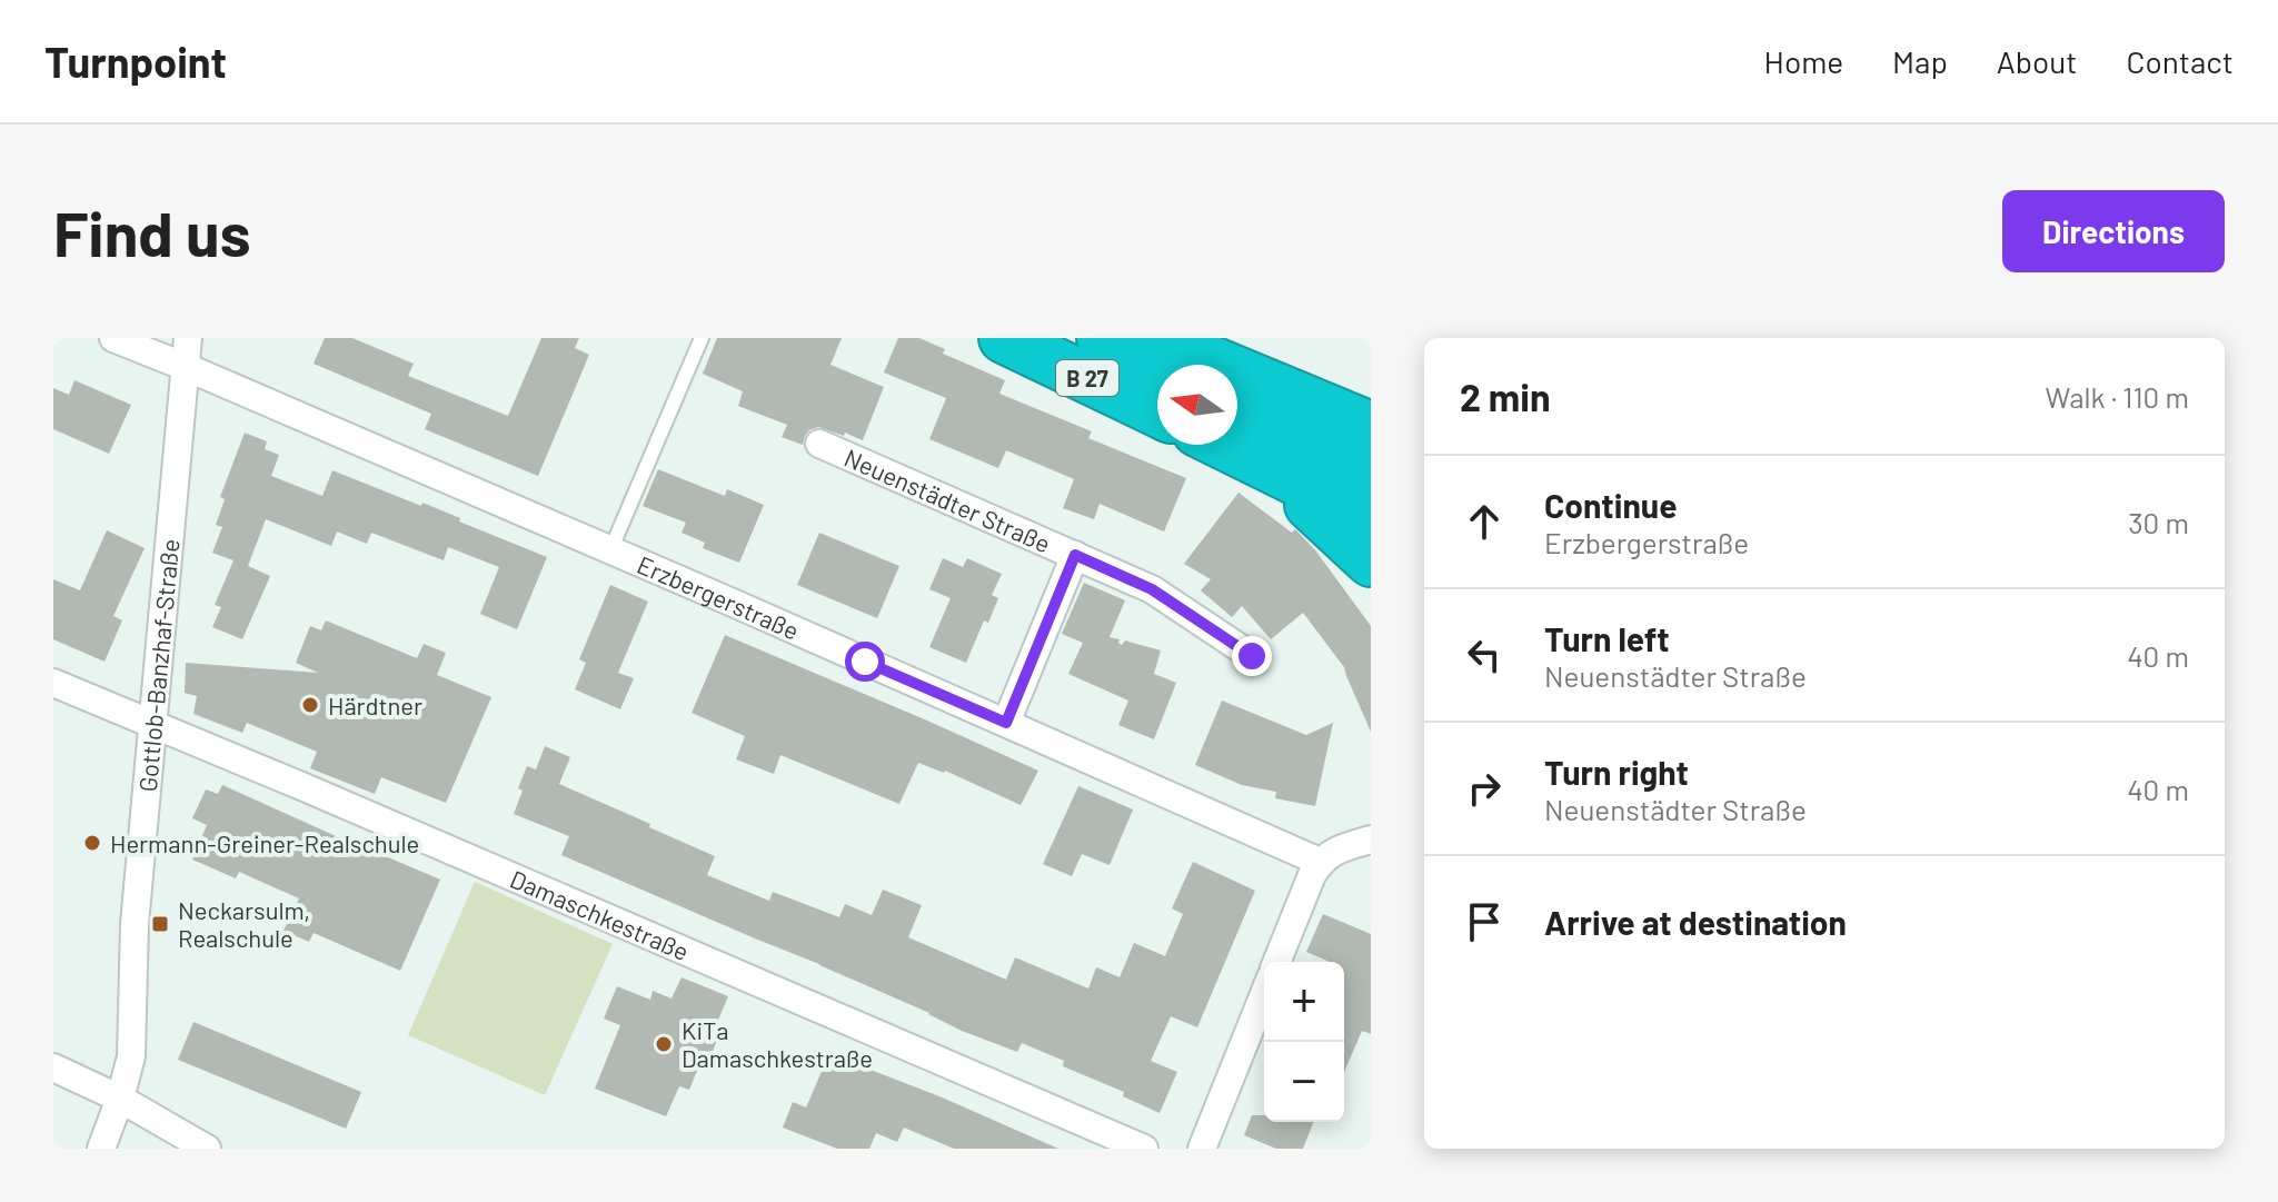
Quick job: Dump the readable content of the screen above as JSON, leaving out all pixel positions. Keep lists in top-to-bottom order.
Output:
{
  "streets": {
    "highway": ["B 27"],
    "street": [
      "Neuenstädter Straße",
      "Erzbergerstraße",
      "Gottlob-Banzhaf-Straße",
      "Damaschkestraße"
    ]
  },
  "crossings": [
    ["Neuenstädter Straße", "Erzbergerstraße"],
    ["Erzbergerstraße", "Gottlob-Banzhaf-Straße"],
    ["Gottlob-Banzhaf-Straße", "Damaschkestraße"]
  ],
  "places": {
    "other": ["Härdtner", "Hermann-Greiner-Realschule", "KiTa Damaschkestraße"],
    "transit": ["Neckarsulm, Realschule"]
  },
  "north": "left",
  "page": {
    "header": "Turnpoint",
    "nav": [
      "Home",
      "Map",
      "About",
      "Contact"
    ],
    "buttons": "Directions",
    "title": "Find us",
    "heading": ["2 min", "Walk · 110 m"],
    "list": [
      ["Continue", "Erzbergerstraße", "30 m"],
      ["Turn left", "Neuenstädter Straße", "40 m"],
      ["Turn right", "Neuenstädter Straße", "40 m"],
      "Arrive at destination"
    ],
    "map_buttons": ["+", "−"]
  }
}
